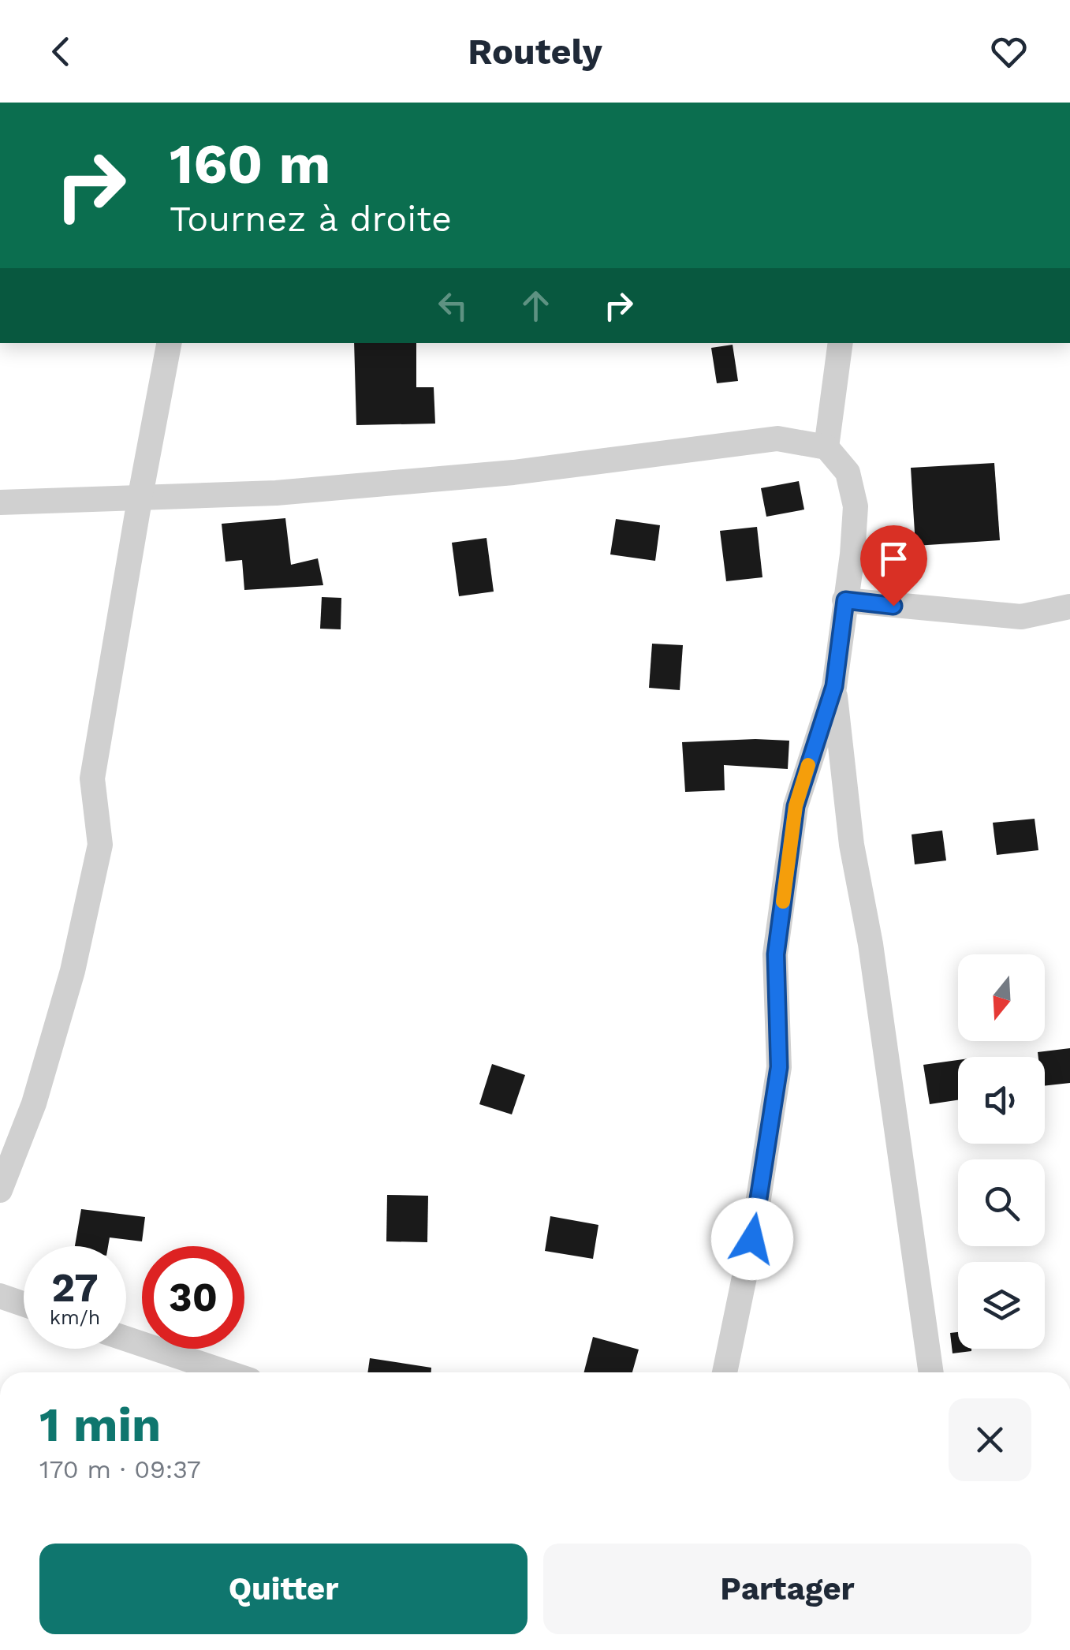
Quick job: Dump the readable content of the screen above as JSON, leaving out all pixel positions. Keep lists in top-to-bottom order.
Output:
{
  "north": "bottom",
  "page": {
    "header": "Routely",
    "turn": ["160 m", "Tournez à droite"],
    "speed": "27 km/h",
    "limit": "30",
    "heading": ["1 min", "170 m · 09:37"],
    "buttons": ["Quitter", "Partager"]
  }
}
